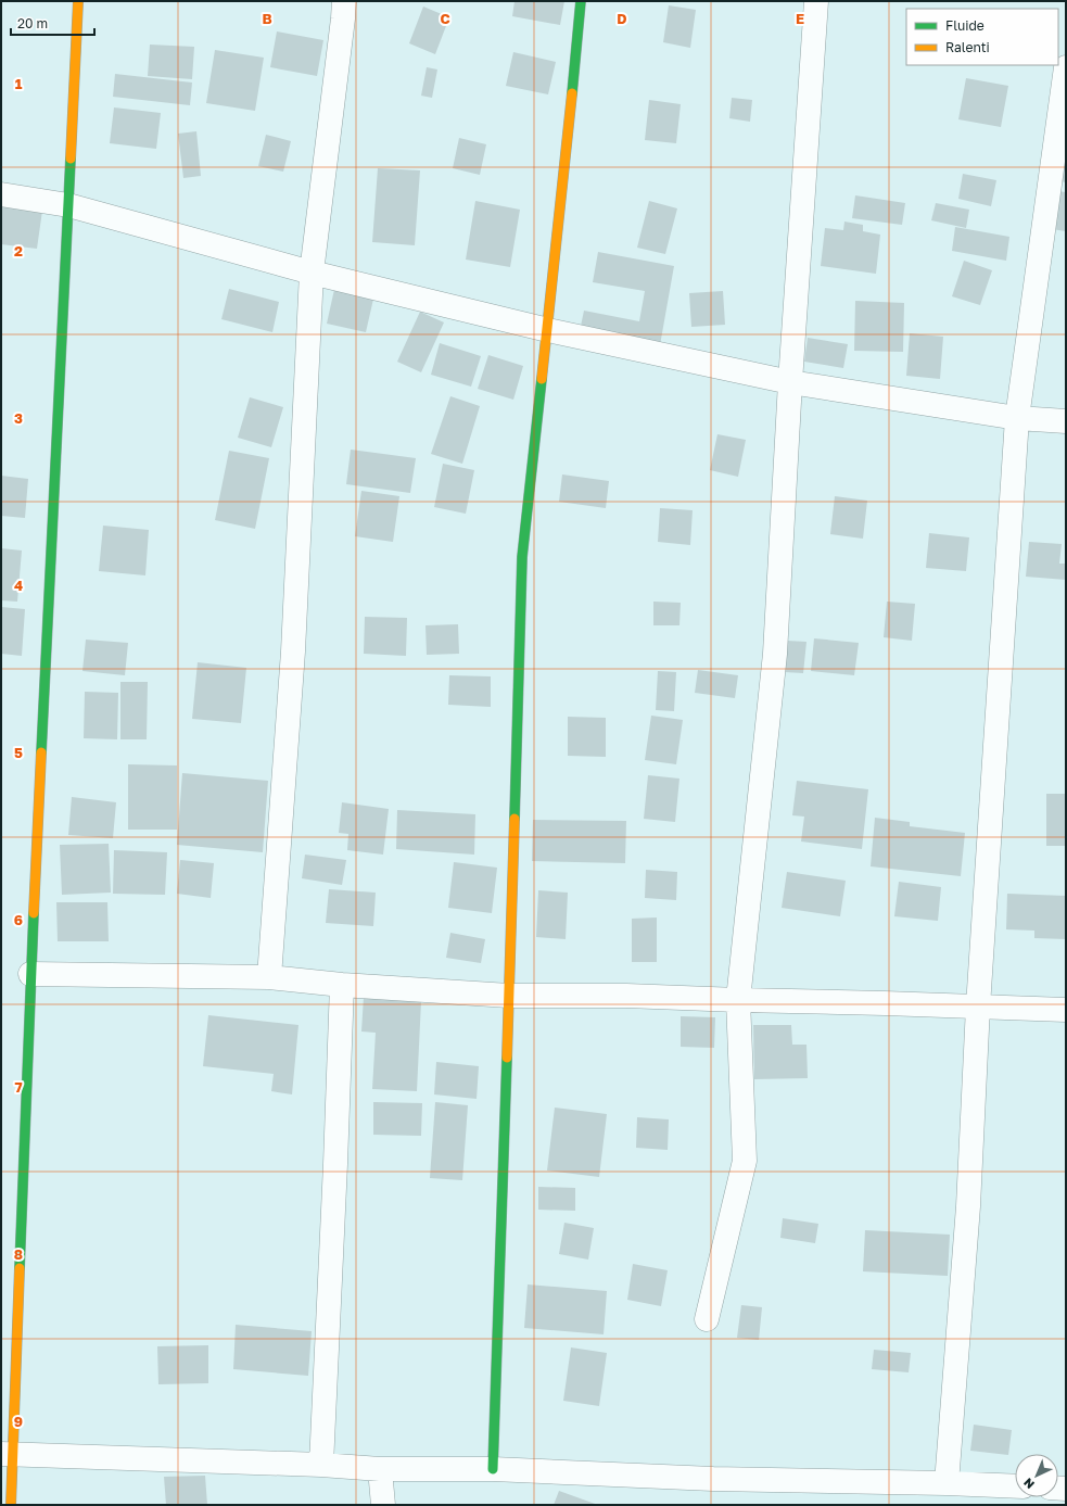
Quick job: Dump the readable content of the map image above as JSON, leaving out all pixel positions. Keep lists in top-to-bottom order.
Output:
{
  "legend": ["Fluide", "Ralenti"],
  "scale_bar": "20 m",
  "north": "bottom left",
  "grid": {
    "columns": [
      "B",
      "C",
      "D",
      "E"
    ],
    "rows": [
      "1",
      "2",
      "3",
      "4",
      "5",
      "6",
      "7",
      "8",
      "9"
    ]
  }
}
